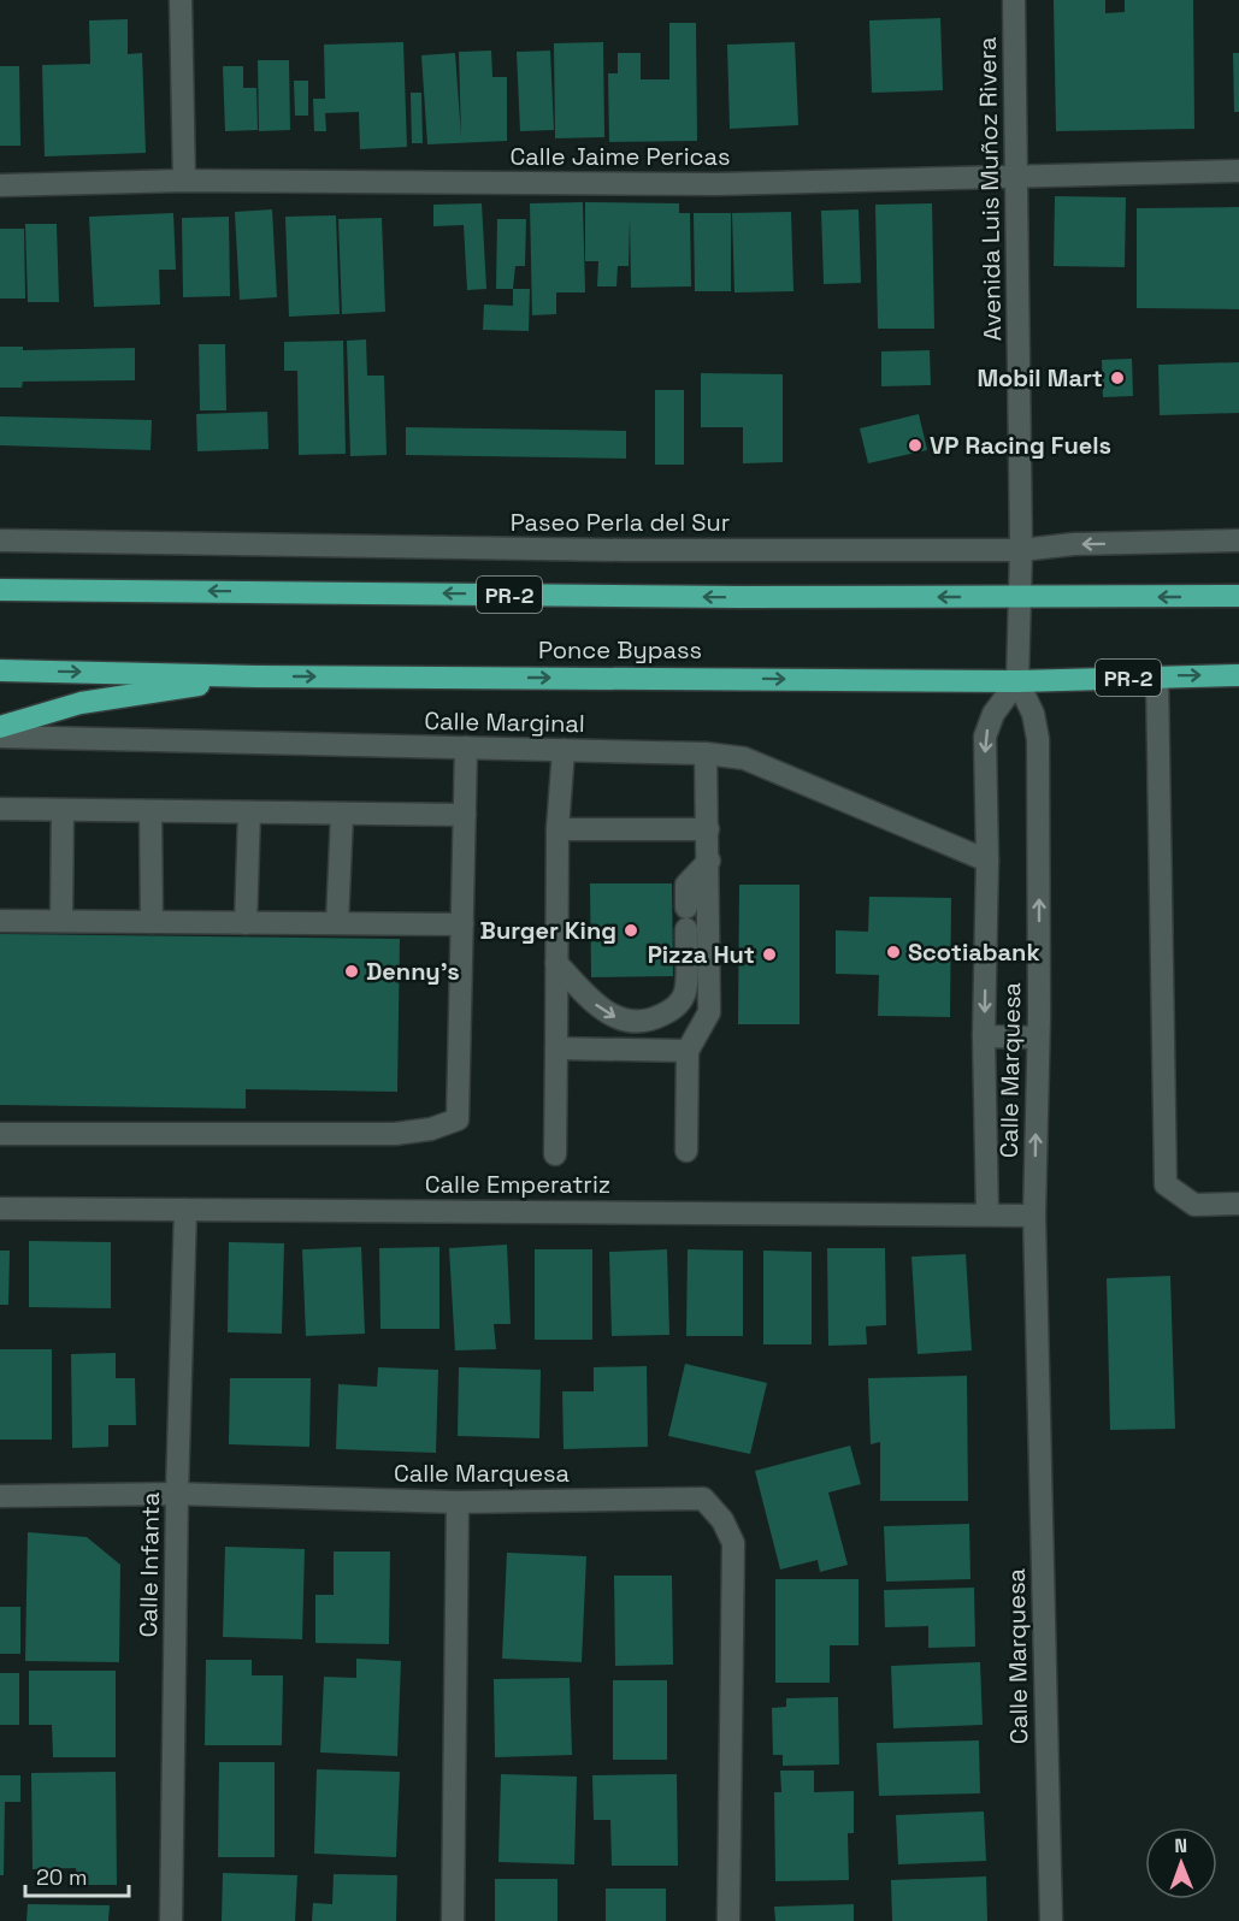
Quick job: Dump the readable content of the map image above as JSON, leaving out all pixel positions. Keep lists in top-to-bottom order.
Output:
{
  "streets": {
    "highway": ["PR-2", "Ponce Bypass"],
    "street": [
      "Calle Jaime Pericas",
      "Avenida Luis Muñoz Rivera",
      "Paseo Perla del Sur",
      "Calle Marginal",
      "Calle Marquesa",
      "Calle Emperatriz",
      "Calle Infanta"
    ]
  },
  "crossings": [
    ["Calle Jaime Pericas", "Avenida Luis Muñoz Rivera"],
    ["Avenida Luis Muñoz Rivera", "Paseo Perla del Sur"],
    ["Avenida Luis Muñoz Rivera", "PR-2"],
    ["Avenida Luis Muñoz Rivera", "Ponce Bypass"],
    ["Avenida Luis Muñoz Rivera", "Calle Marquesa"],
    ["Ponce Bypass", "Calle Marquesa"],
    ["Calle Marginal", "Calle Marquesa"],
    ["Calle Marquesa", "Calle Emperatriz"],
    ["Calle Marquesa", "Calle Infanta"],
    ["Calle Emperatriz", "Calle Infanta"]
  ],
  "places": [
    "Mobil Mart",
    "VP Racing Fuels",
    "Burger King",
    "Scotiabank",
    "Pizza Hut",
    "Denny's"
  ],
  "scale_bar": "20 m",
  "north": "top"
}
